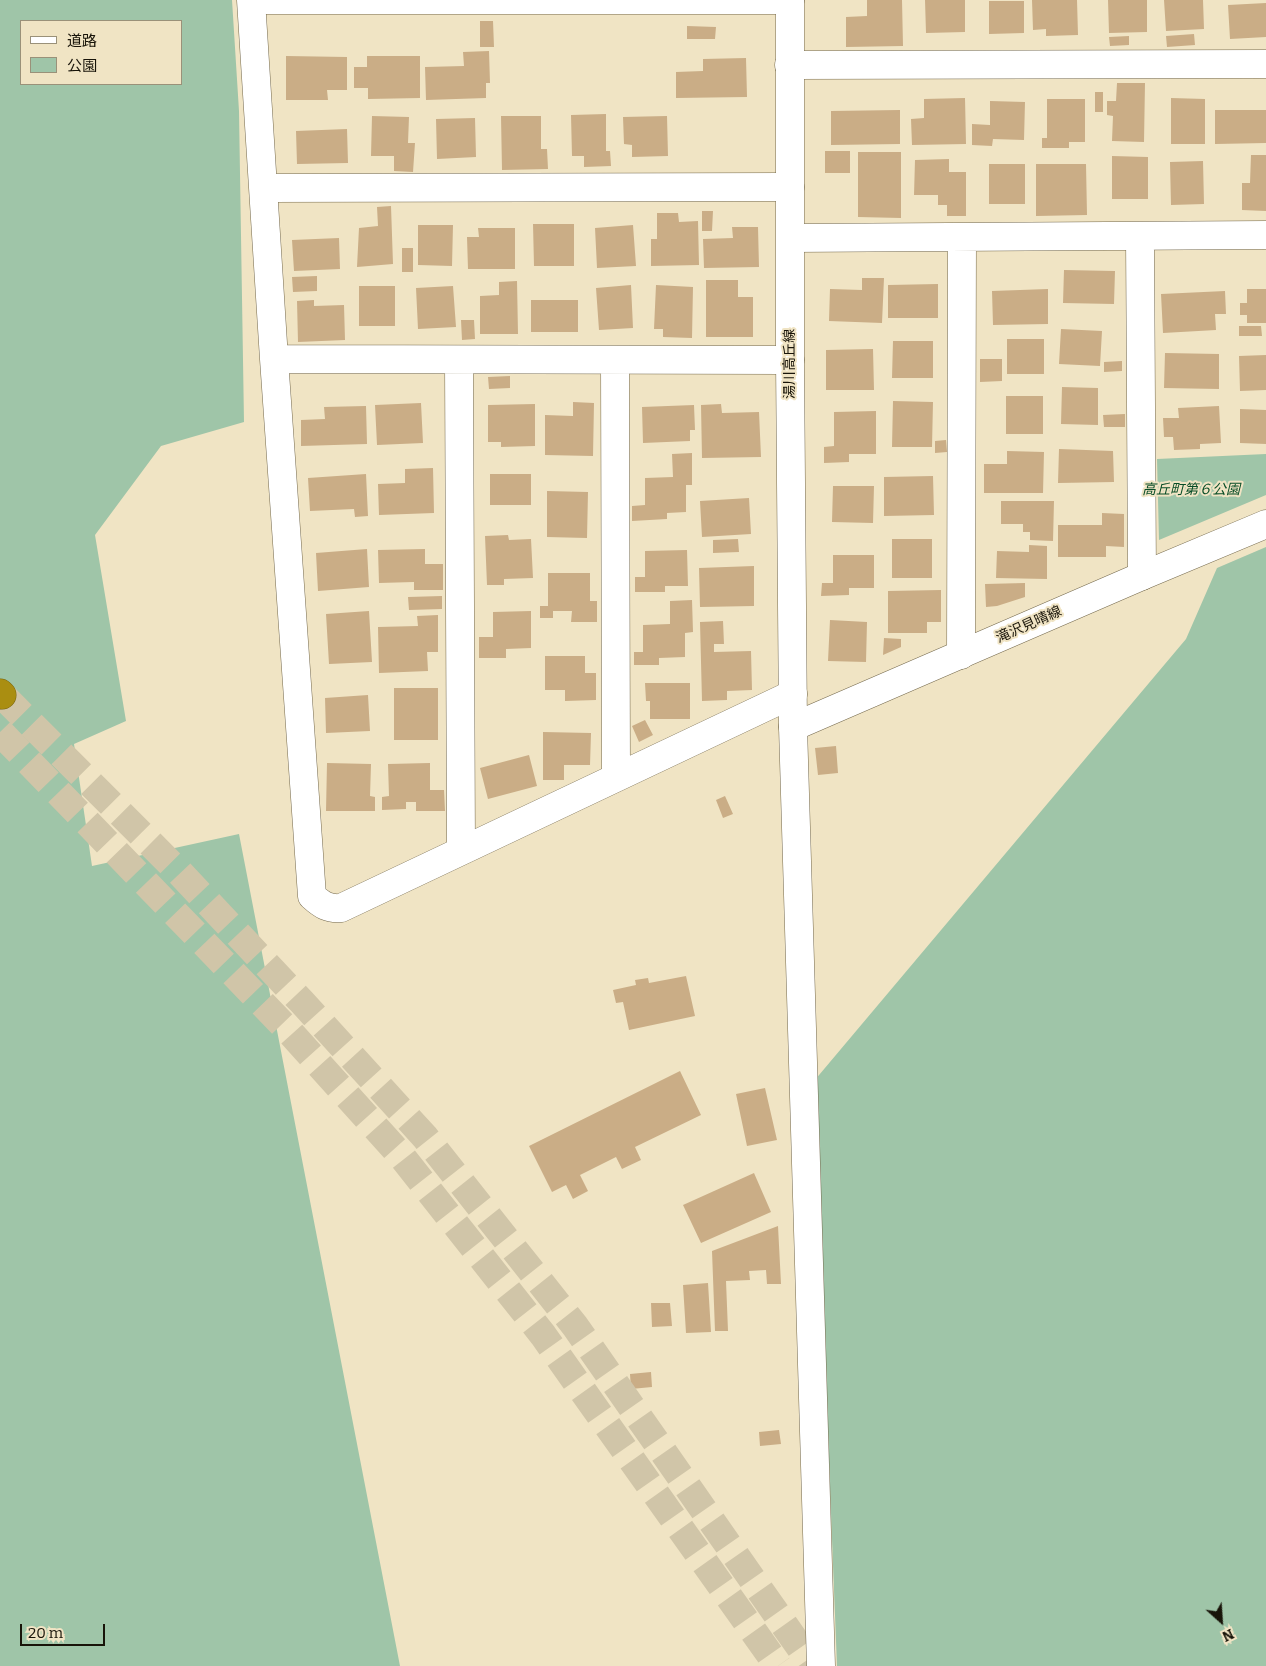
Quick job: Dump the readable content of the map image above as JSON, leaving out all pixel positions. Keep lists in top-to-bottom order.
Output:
{
  "streets": {
    "street": ["湯川高丘線", "滝沢見晴線"]
  },
  "crossings": [
    ["湯川高丘線", "滝沢見晴線"]
  ],
  "parks": ["高丘町第６公園"],
  "legend": ["道路", "公園"],
  "scale_bar": "20 m",
  "north": "bottom right"
}
